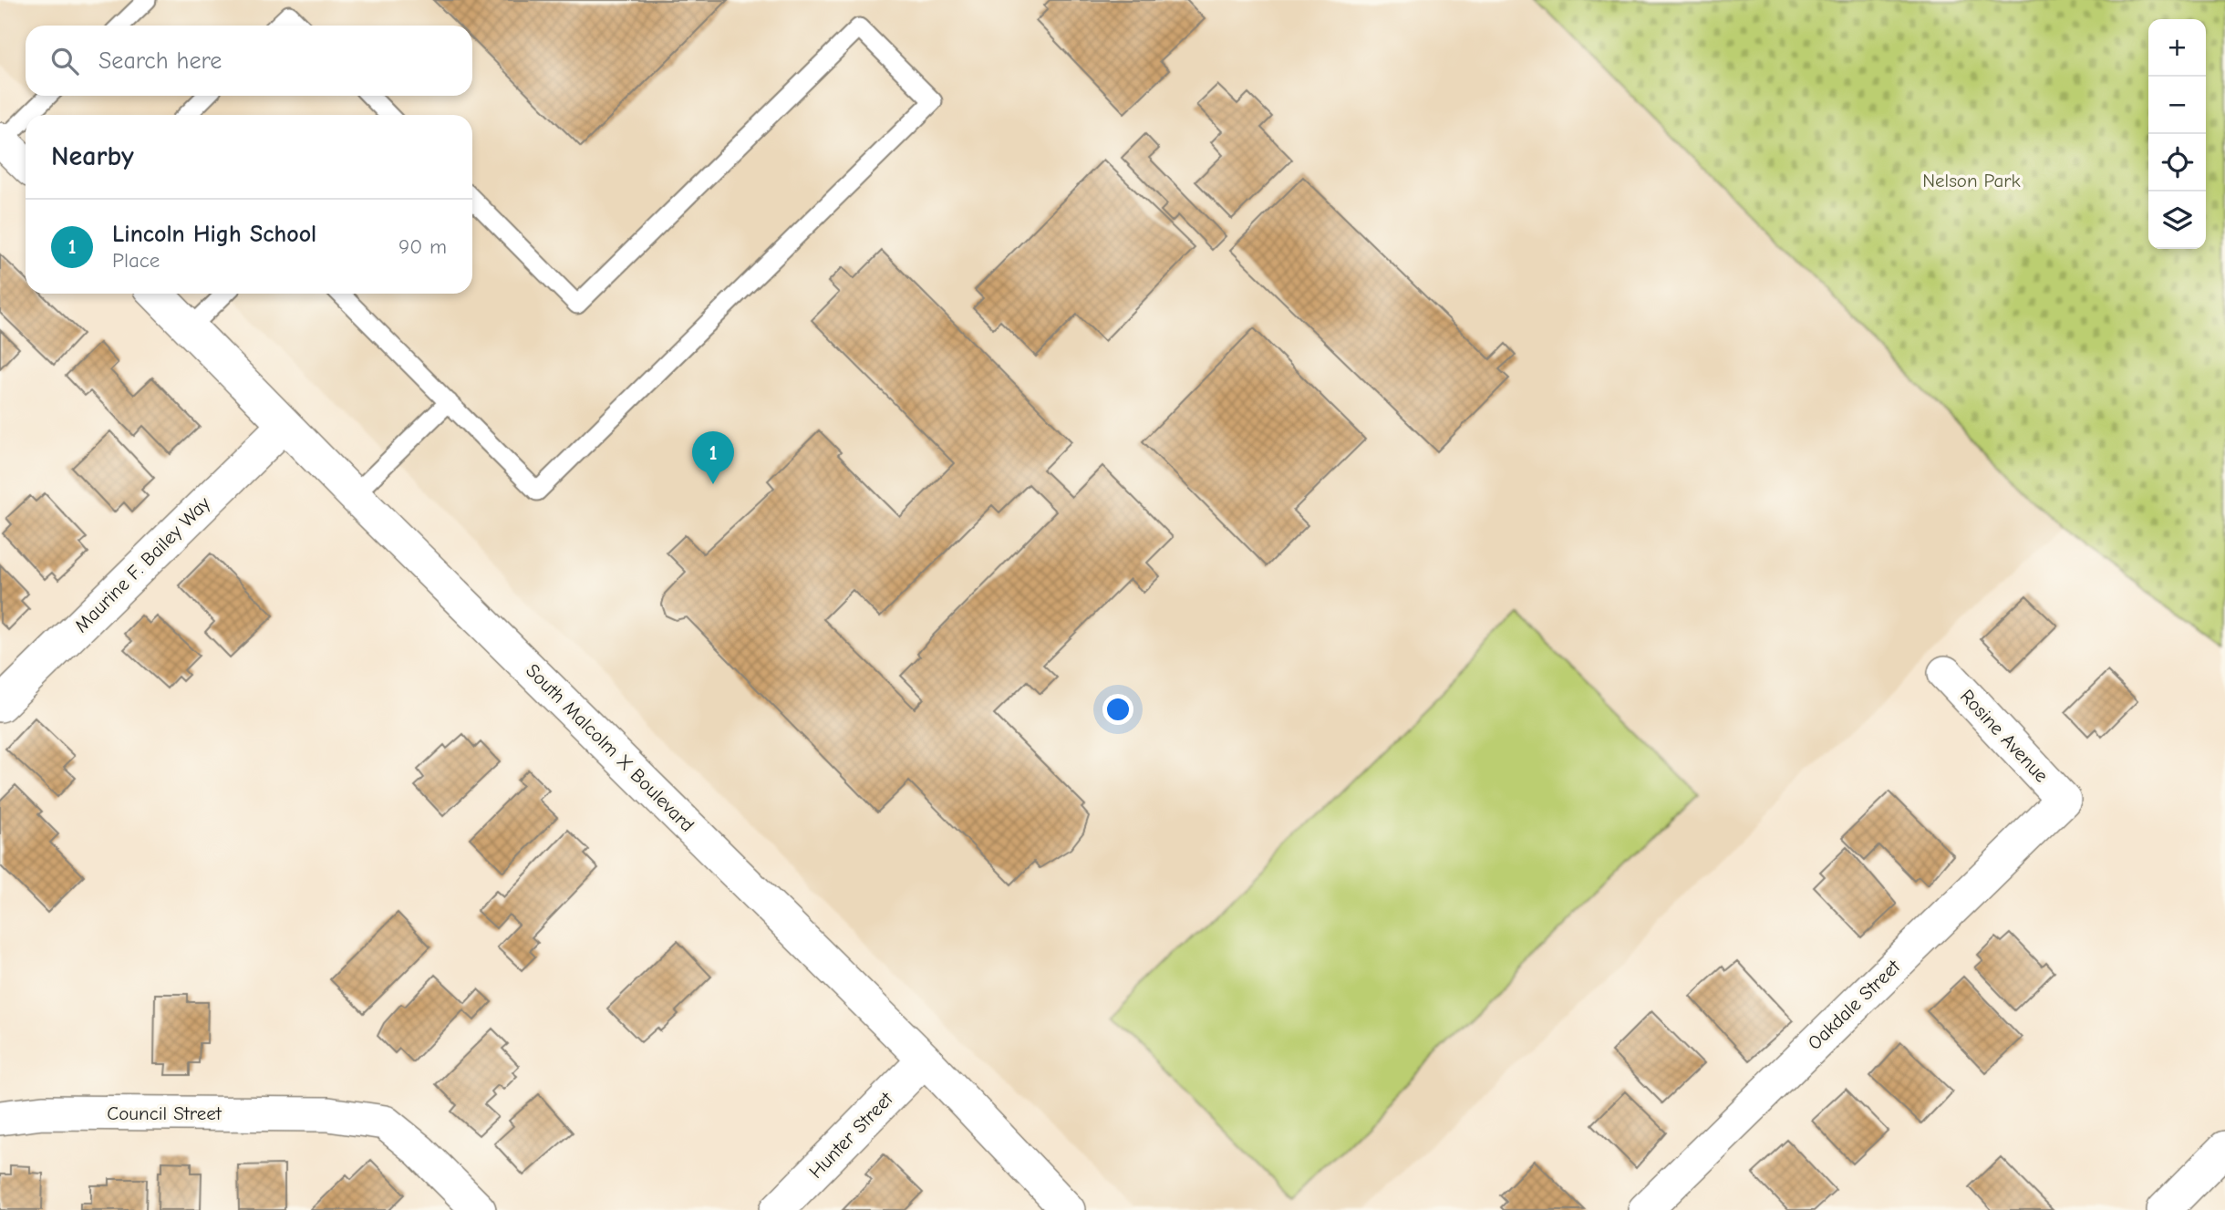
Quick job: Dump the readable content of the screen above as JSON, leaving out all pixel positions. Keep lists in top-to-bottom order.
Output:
{
  "streets": {
    "street": [
      "Maurine F. Bailey Way",
      "Rosine Avenue",
      "South Malcolm X Boulevard",
      "Oakdale Street",
      "Council Street",
      "Hunter Street"
    ]
  },
  "crossings": [
    ["Maurine F. Bailey Way", "South Malcolm X Boulevard"],
    ["Rosine Avenue", "Oakdale Street"],
    ["South Malcolm X Boulevard", "Hunter Street"]
  ],
  "parks": ["Nelson Park"],
  "page": {
    "map_buttons": ["+", "−"],
    "search": "Search here",
    "heading": "Nearby",
    "list": [
      {
        "mark": "1",
        "name": "Lincoln High School",
        "note": "Place",
        "value": "90 m"
      }
    ],
    "pins": "1"
  }
}
